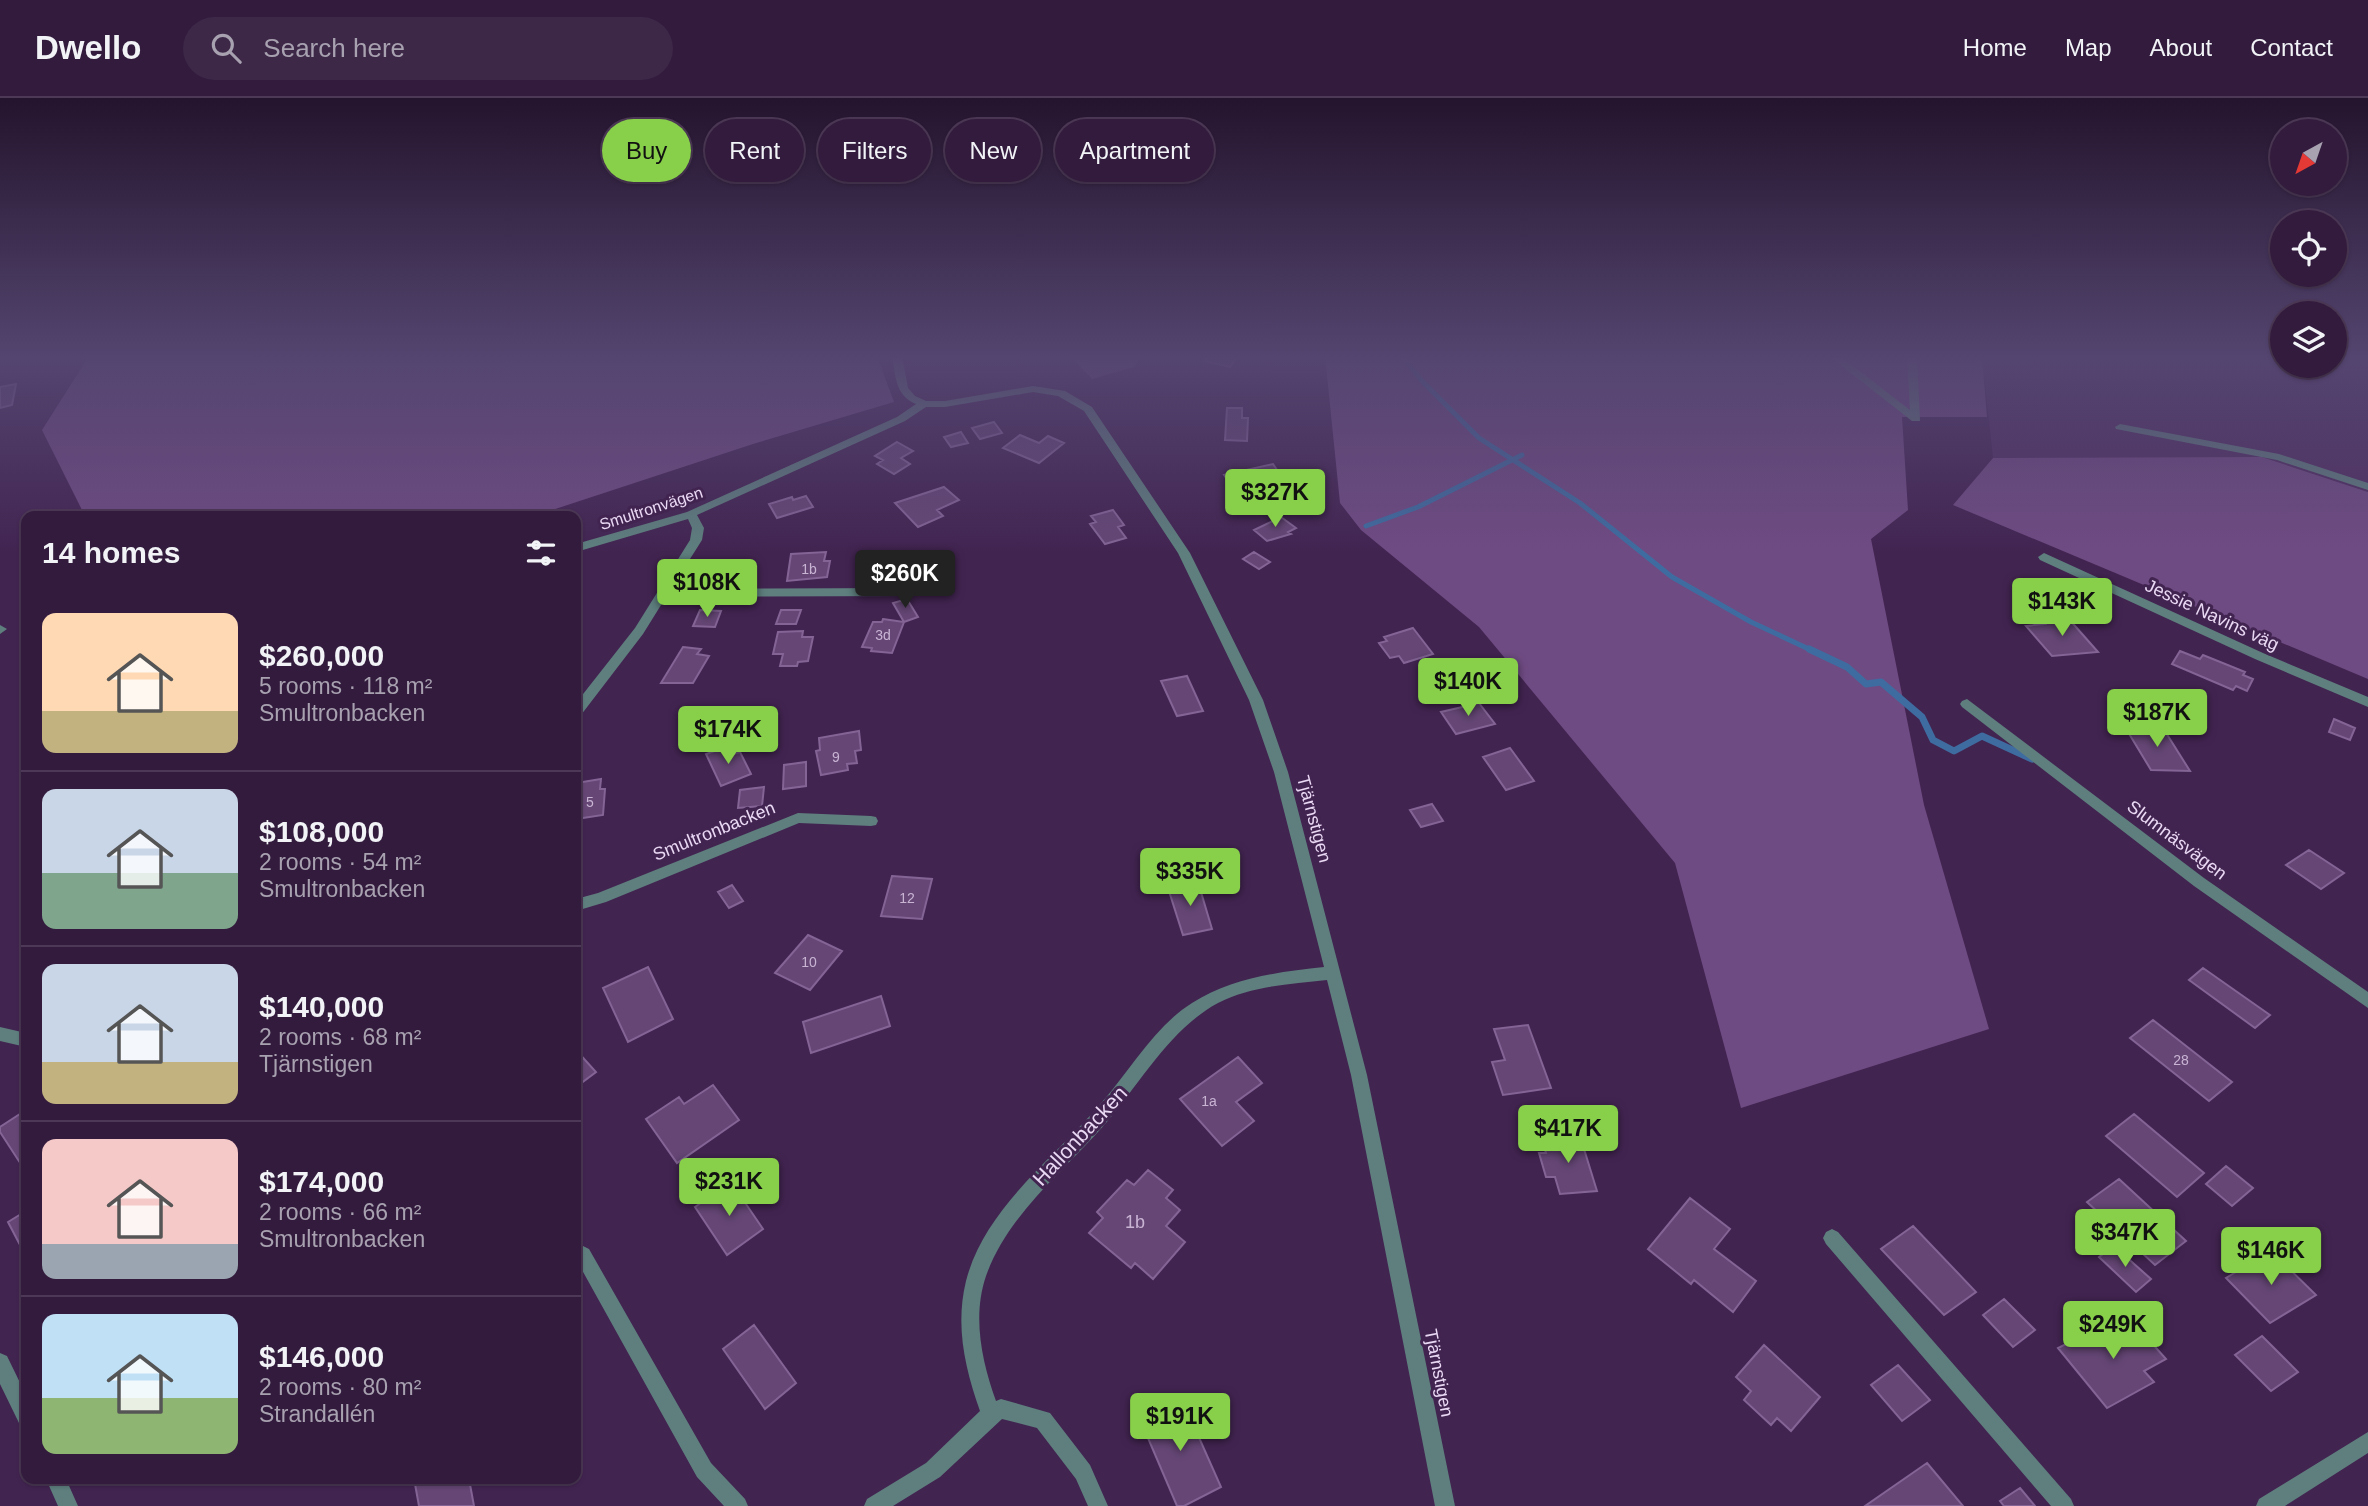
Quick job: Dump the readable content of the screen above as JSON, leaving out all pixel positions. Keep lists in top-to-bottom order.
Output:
{
  "streets": {
    "street": [
      "Smultronvägen",
      "Jessie Navins väg",
      "Tjärnstigen",
      "Smultronbacken",
      "Slumnäsvägen",
      "Hallonbacken"
    ]
  },
  "crossings": [
    ["Tjärnstigen", "Hallonbacken"]
  ],
  "house_numbers": [
    "1b",
    "3d",
    "9",
    "5",
    "12",
    "10",
    "28",
    "1a",
    "1b"
  ],
  "north": "bottom left",
  "page": {
    "header": "Dwello",
    "search": "Search here",
    "nav": [
      "Home",
      "Map",
      "About",
      "Contact"
    ],
    "chip": [
      "Buy",
      "Rent",
      "Filters",
      "New",
      "Apartment"
    ],
    "price": [
      "$327K",
      "$260K",
      "$108K",
      "$143K",
      "$140K",
      "$187K",
      "$174K",
      "$335K",
      "$417K",
      "$231K",
      "$347K",
      "$146K",
      "$249K",
      "$191K"
    ],
    "heading": "14 homes",
    "list": [
      {
        "name": "$260,000",
        "note": "5 rooms · 118 m² · Smultronbacken"
      },
      {
        "name": "$108,000",
        "note": "2 rooms · 54 m² · Smultronbacken"
      },
      {
        "name": "$140,000",
        "note": "2 rooms · 68 m² · Tjärnstigen"
      },
      {
        "name": "$174,000",
        "note": "2 rooms · 66 m² · Smultronbacken"
      },
      {
        "name": "$146,000",
        "note": "2 rooms · 80 m² · Strandallén"
      }
    ]
  }
}
